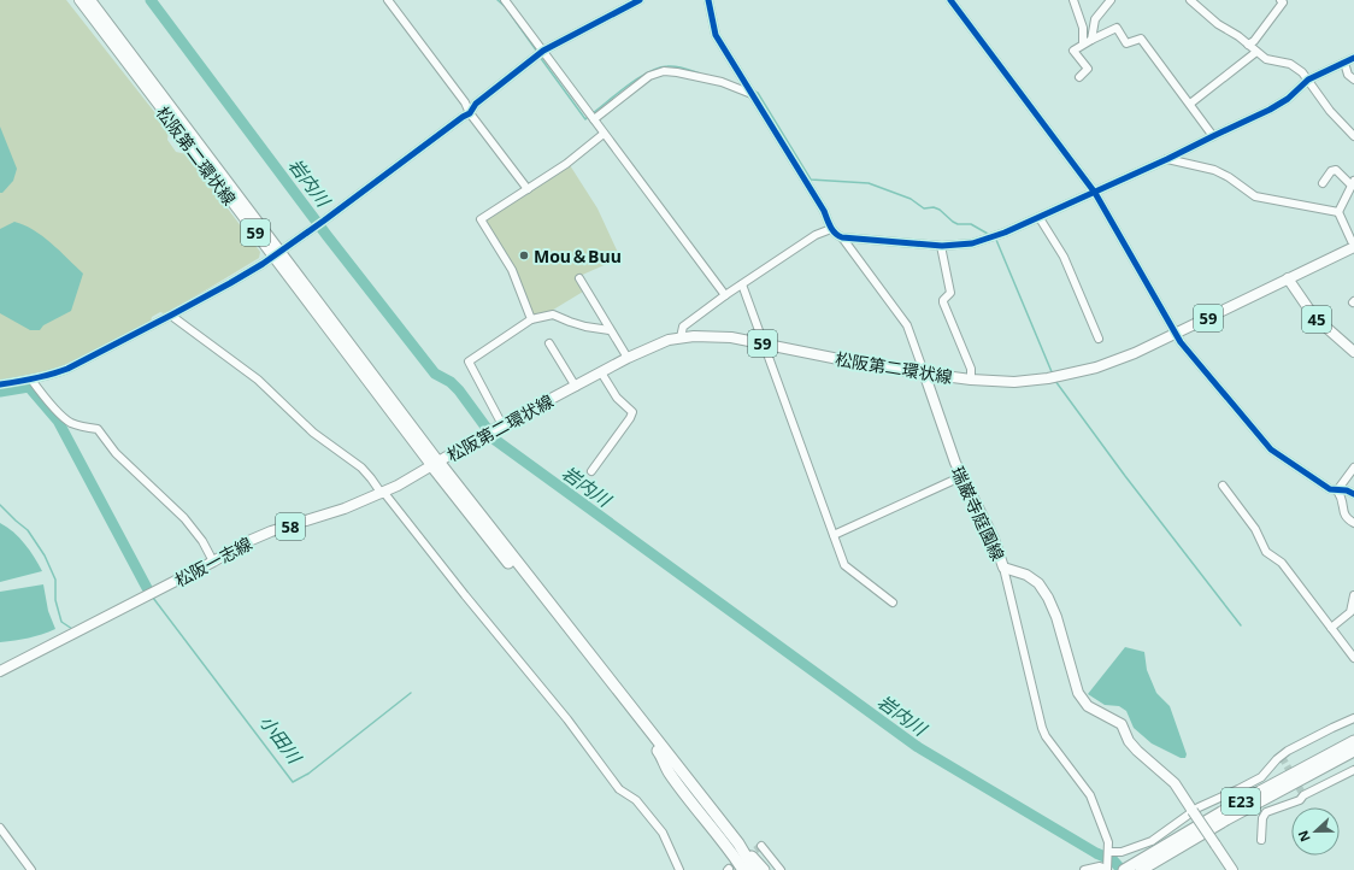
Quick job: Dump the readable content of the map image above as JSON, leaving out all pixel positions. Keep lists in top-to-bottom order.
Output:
{
  "streets": {
    "highway": ["E23"],
    "main road": [
      "松阪第二環状線",
      "59",
      "45",
      "瑞巌寺庭園線",
      "58",
      "松阪一志線"
    ]
  },
  "crossings": [
    ["松阪第二環状線", "45"],
    ["松阪第二環状線", "瑞巌寺庭園線"],
    ["松阪第二環状線", "松阪一志線"]
  ],
  "water": ["岩内川", "小田川"],
  "places": ["Mou＆Buu"],
  "north": "left"
}
